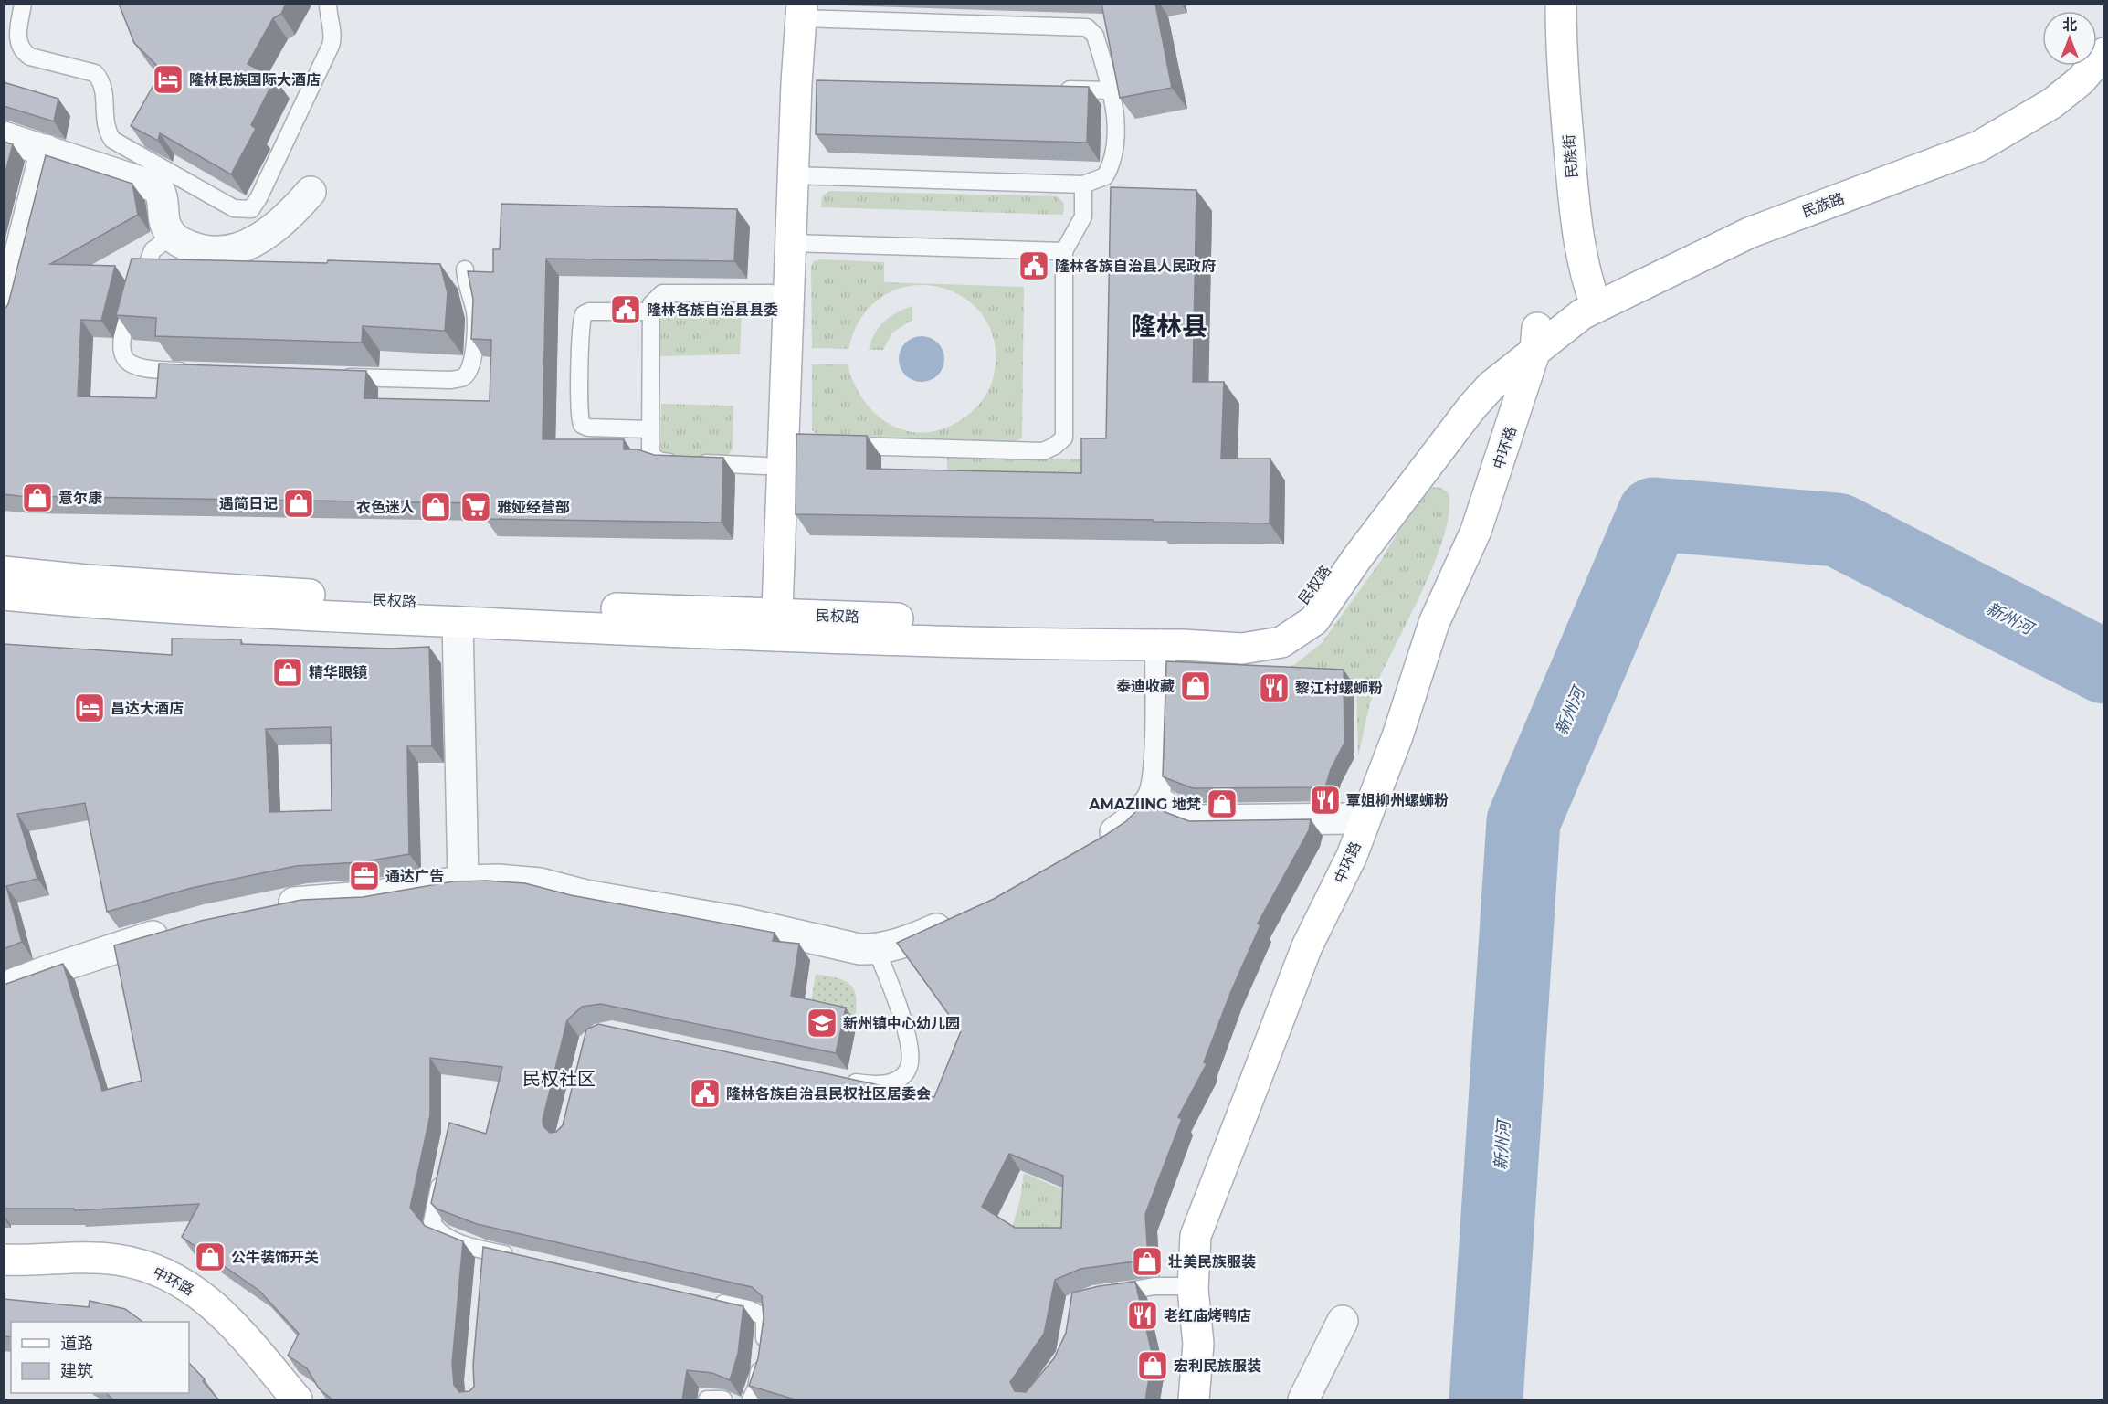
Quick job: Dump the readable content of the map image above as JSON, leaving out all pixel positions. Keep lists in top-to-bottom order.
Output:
{
  "streets": {
    "main road": [
      "民族街",
      "民族路",
      "中环路",
      "民权路"
    ]
  },
  "crossings": [
    ["民族街", "民族路"],
    ["民族路", "中环路"],
    ["民族路", "民权路"],
    ["中环路", "民权路"]
  ],
  "districts": ["隆林县", "民权社区"],
  "water": ["新州河"],
  "places": {
    "hotel": ["隆林民族国际大酒店", "昌达大酒店"],
    "public building": ["隆林各族自治县人民政府", "隆林各族自治县县委", "隆林各族自治县民权社区居委会"],
    "shop": [
      "意尔康",
      "遇简日记",
      "衣色迷人",
      "精华眼镜",
      "泰迪收藏",
      "AMAZIING 地梵",
      "公牛装饰开关",
      "壮美民族服装",
      "宏利民族服装"
    ],
    "supermarket": ["雅娅经营部"],
    "restaurant": ["黎江村螺蛳粉", "覃姐柳州螺蛳粉", "老红庙烤鸭店"],
    "office": ["通达广告"],
    "school or university": ["新州镇中心幼儿园"]
  },
  "legend": ["道路", "建筑"],
  "north": "top"
}
